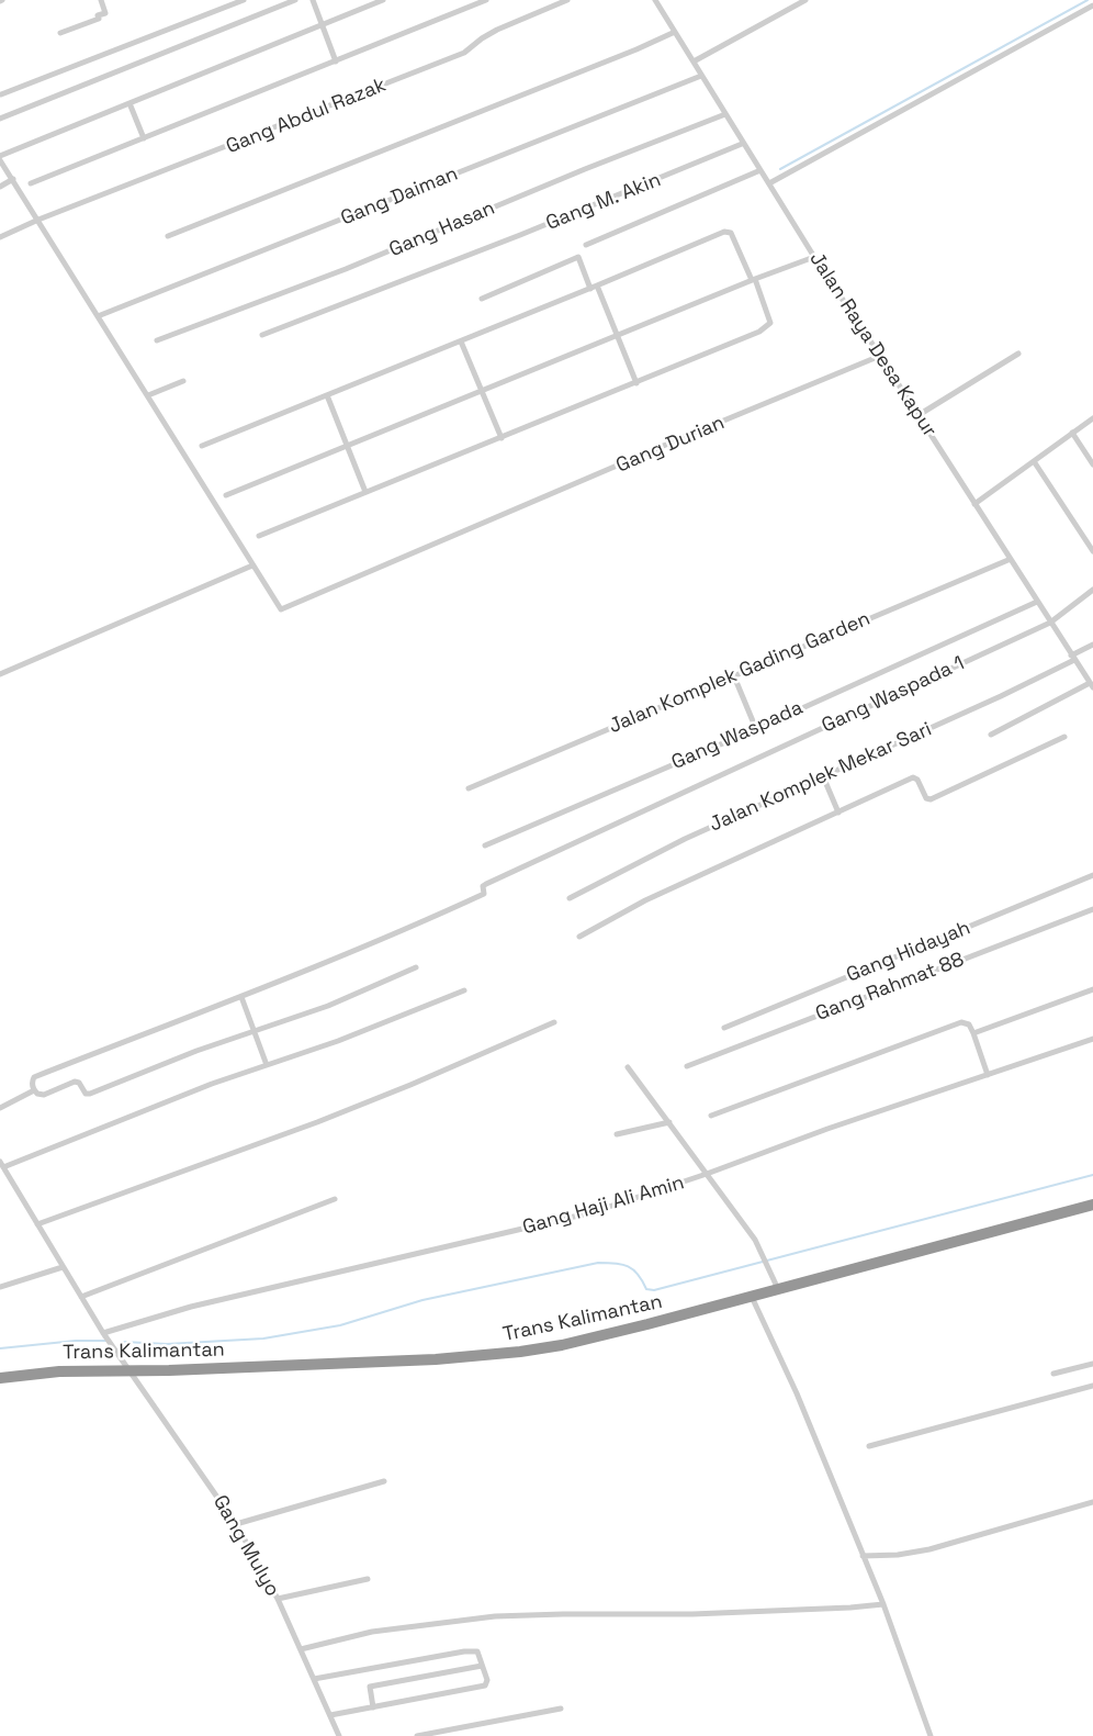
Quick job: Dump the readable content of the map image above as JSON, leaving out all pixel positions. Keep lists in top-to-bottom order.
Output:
{
  "streets": {
    "highway": ["Trans Kalimantan"],
    "street": [
      "Gang Abdul Razak",
      "Gang Daiman",
      "Gang M. Akin",
      "Gang Hasan",
      "Jalan Raya Desa Kapur",
      "Gang Durian",
      "Jalan Komplek Gading Garden",
      "Gang Waspada 1",
      "Gang Waspada",
      "Jalan Komplek Mekar Sari",
      "Gang Hidayah",
      "Gang Rahmat 88",
      "Gang Haji Ali Amin",
      "Gang Mulyo"
    ]
  },
  "crossings": [
    ["Gang Daiman", "Jalan Raya Desa Kapur"],
    ["Gang M. Akin", "Jalan Raya Desa Kapur"],
    ["Gang Hasan", "Jalan Raya Desa Kapur"],
    ["Jalan Raya Desa Kapur", "Gang Durian"],
    ["Jalan Raya Desa Kapur", "Jalan Komplek Gading Garden"],
    ["Jalan Raya Desa Kapur", "Gang Waspada 1"],
    ["Jalan Raya Desa Kapur", "Gang Waspada"],
    ["Jalan Raya Desa Kapur", "Jalan Komplek Mekar Sari"],
    ["Gang Haji Ali Amin", "Gang Mulyo"],
    ["Trans Kalimantan", "Gang Mulyo"]
  ]
}
